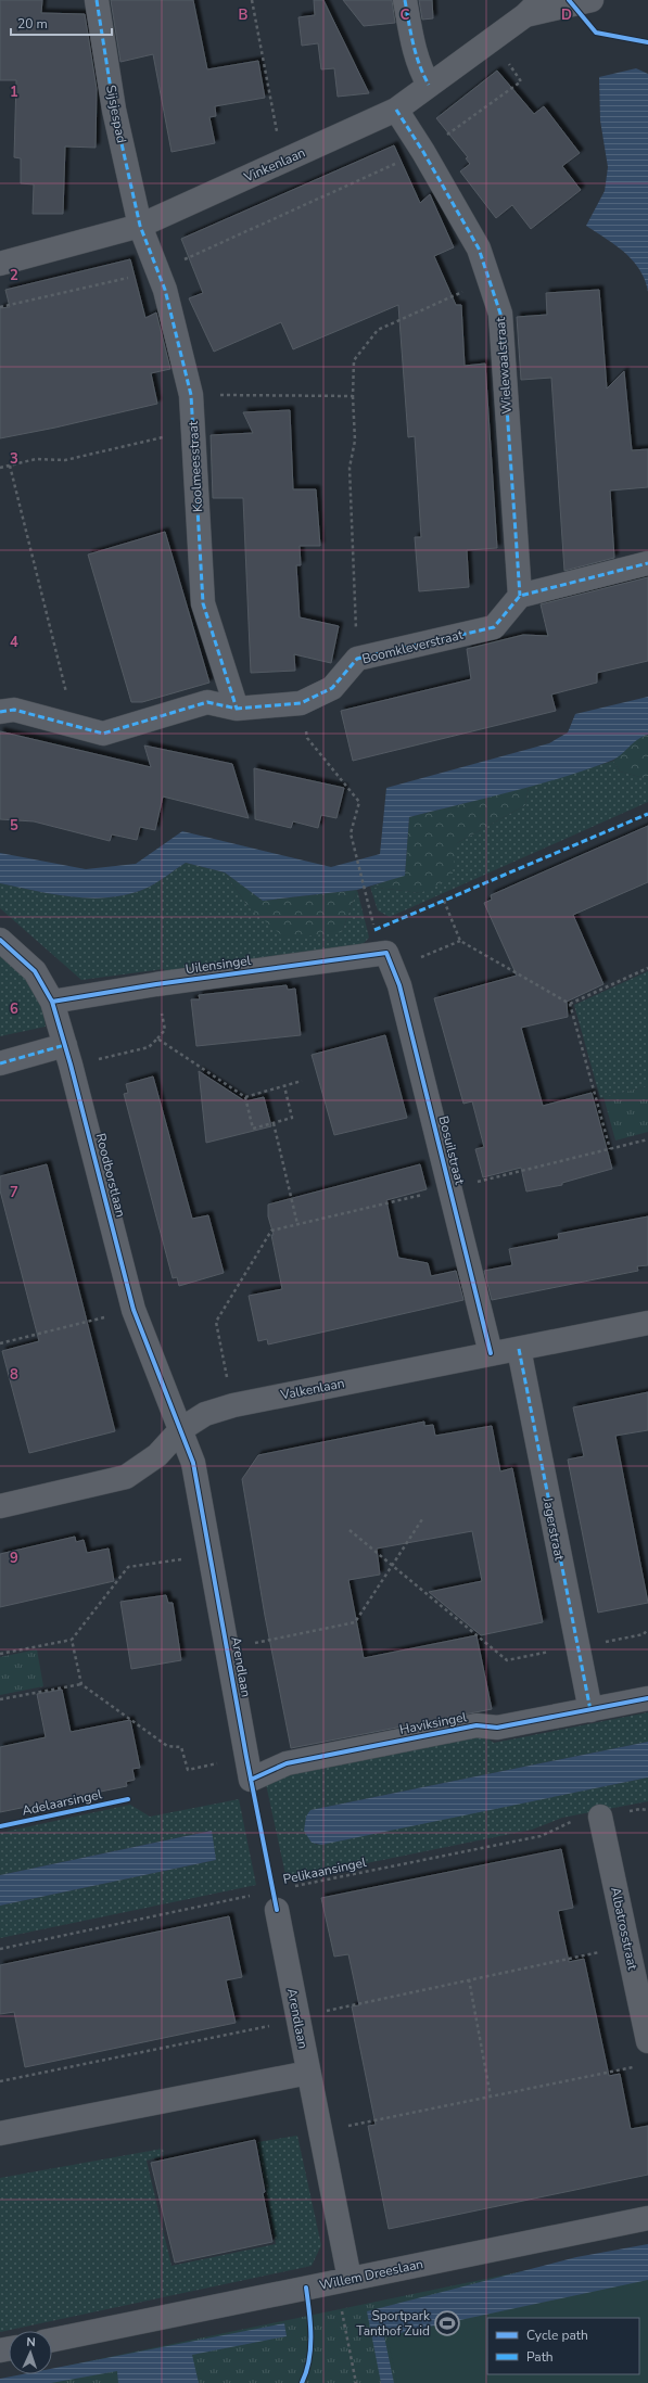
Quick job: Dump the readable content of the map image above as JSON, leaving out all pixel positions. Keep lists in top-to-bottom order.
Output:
{
  "streets": {
    "street": [
      "Sijsjespad",
      "Vinkenlaan",
      "Wielewaalstraat",
      "Koolmeesstraat",
      "Boomkleverstraat",
      "Uilensingel",
      "Bosuilstraat",
      "Roodborstlaan",
      "Valkenlaan",
      "Jagerstraat",
      "Arendlaan",
      "Haviksingel",
      "Albatrosstraat",
      "Willem Dreeslaan"
    ],
    "path": ["Pelikaansingel"],
    "cycle path": ["Adelaarsingel"]
  },
  "crossings": [
    ["Sijsjespad", "Vinkenlaan"],
    ["Sijsjespad", "Koolmeesstraat"],
    ["Vinkenlaan", "Wielewaalstraat"],
    ["Vinkenlaan", "Koolmeesstraat"],
    ["Wielewaalstraat", "Boomkleverstraat"],
    ["Koolmeesstraat", "Boomkleverstraat"],
    ["Uilensingel", "Bosuilstraat"],
    ["Uilensingel", "Roodborstlaan"],
    ["Bosuilstraat", "Valkenlaan"],
    ["Roodborstlaan", "Valkenlaan"],
    ["Roodborstlaan", "Arendlaan"],
    ["Valkenlaan", "Jagerstraat"],
    ["Valkenlaan", "Arendlaan"],
    ["Jagerstraat", "Haviksingel"],
    ["Arendlaan", "Haviksingel"],
    ["Arendlaan", "Pelikaansingel"],
    ["Arendlaan", "Willem Dreeslaan"],
    ["Pelikaansingel", "Albatrosstraat"]
  ],
  "places": {
    "sports": ["Sportpark Tanthof Zuid"]
  },
  "legend": ["Cycle path", "Path"],
  "scale_bar": "20 m",
  "north": "top",
  "grid": {
    "columns": ["B", "C", "D"],
    "rows": [
      "1",
      "2",
      "3",
      "4",
      "5",
      "6",
      "7",
      "8",
      "9"
    ]
  }
}
